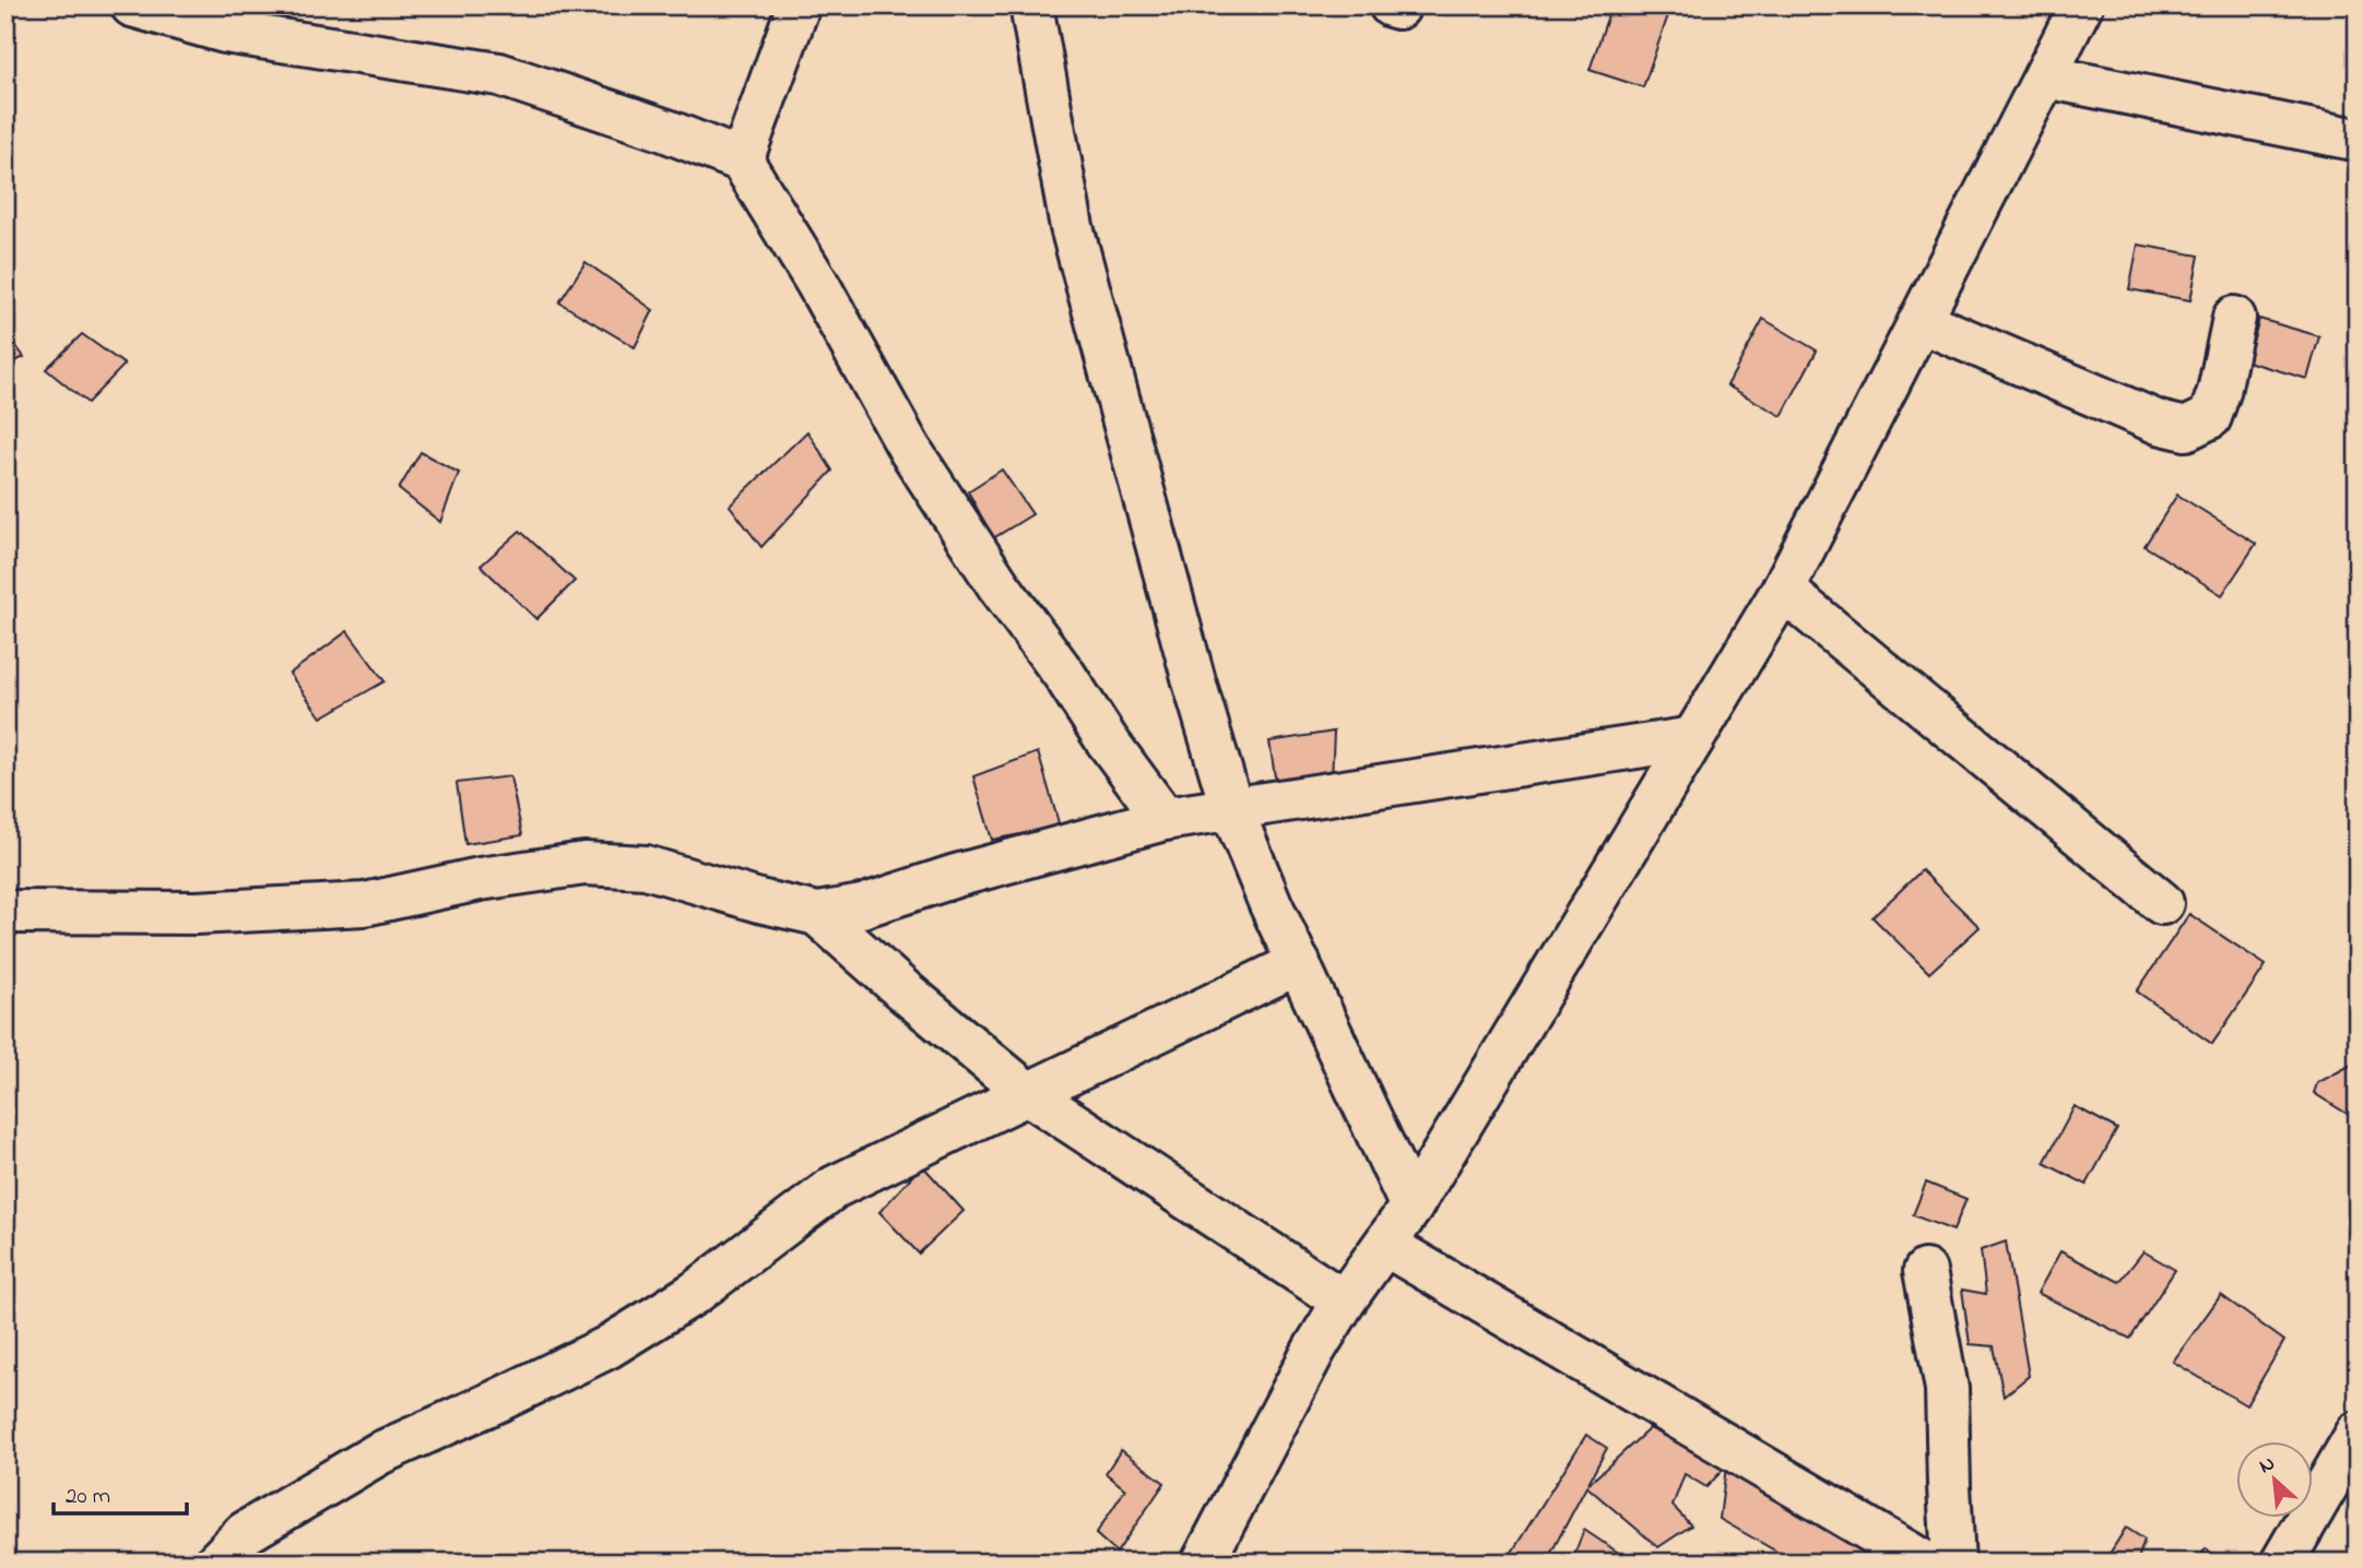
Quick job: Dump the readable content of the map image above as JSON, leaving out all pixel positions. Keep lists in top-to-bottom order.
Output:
{
  "scale_bar": "20 m",
  "north": "top left"
}
